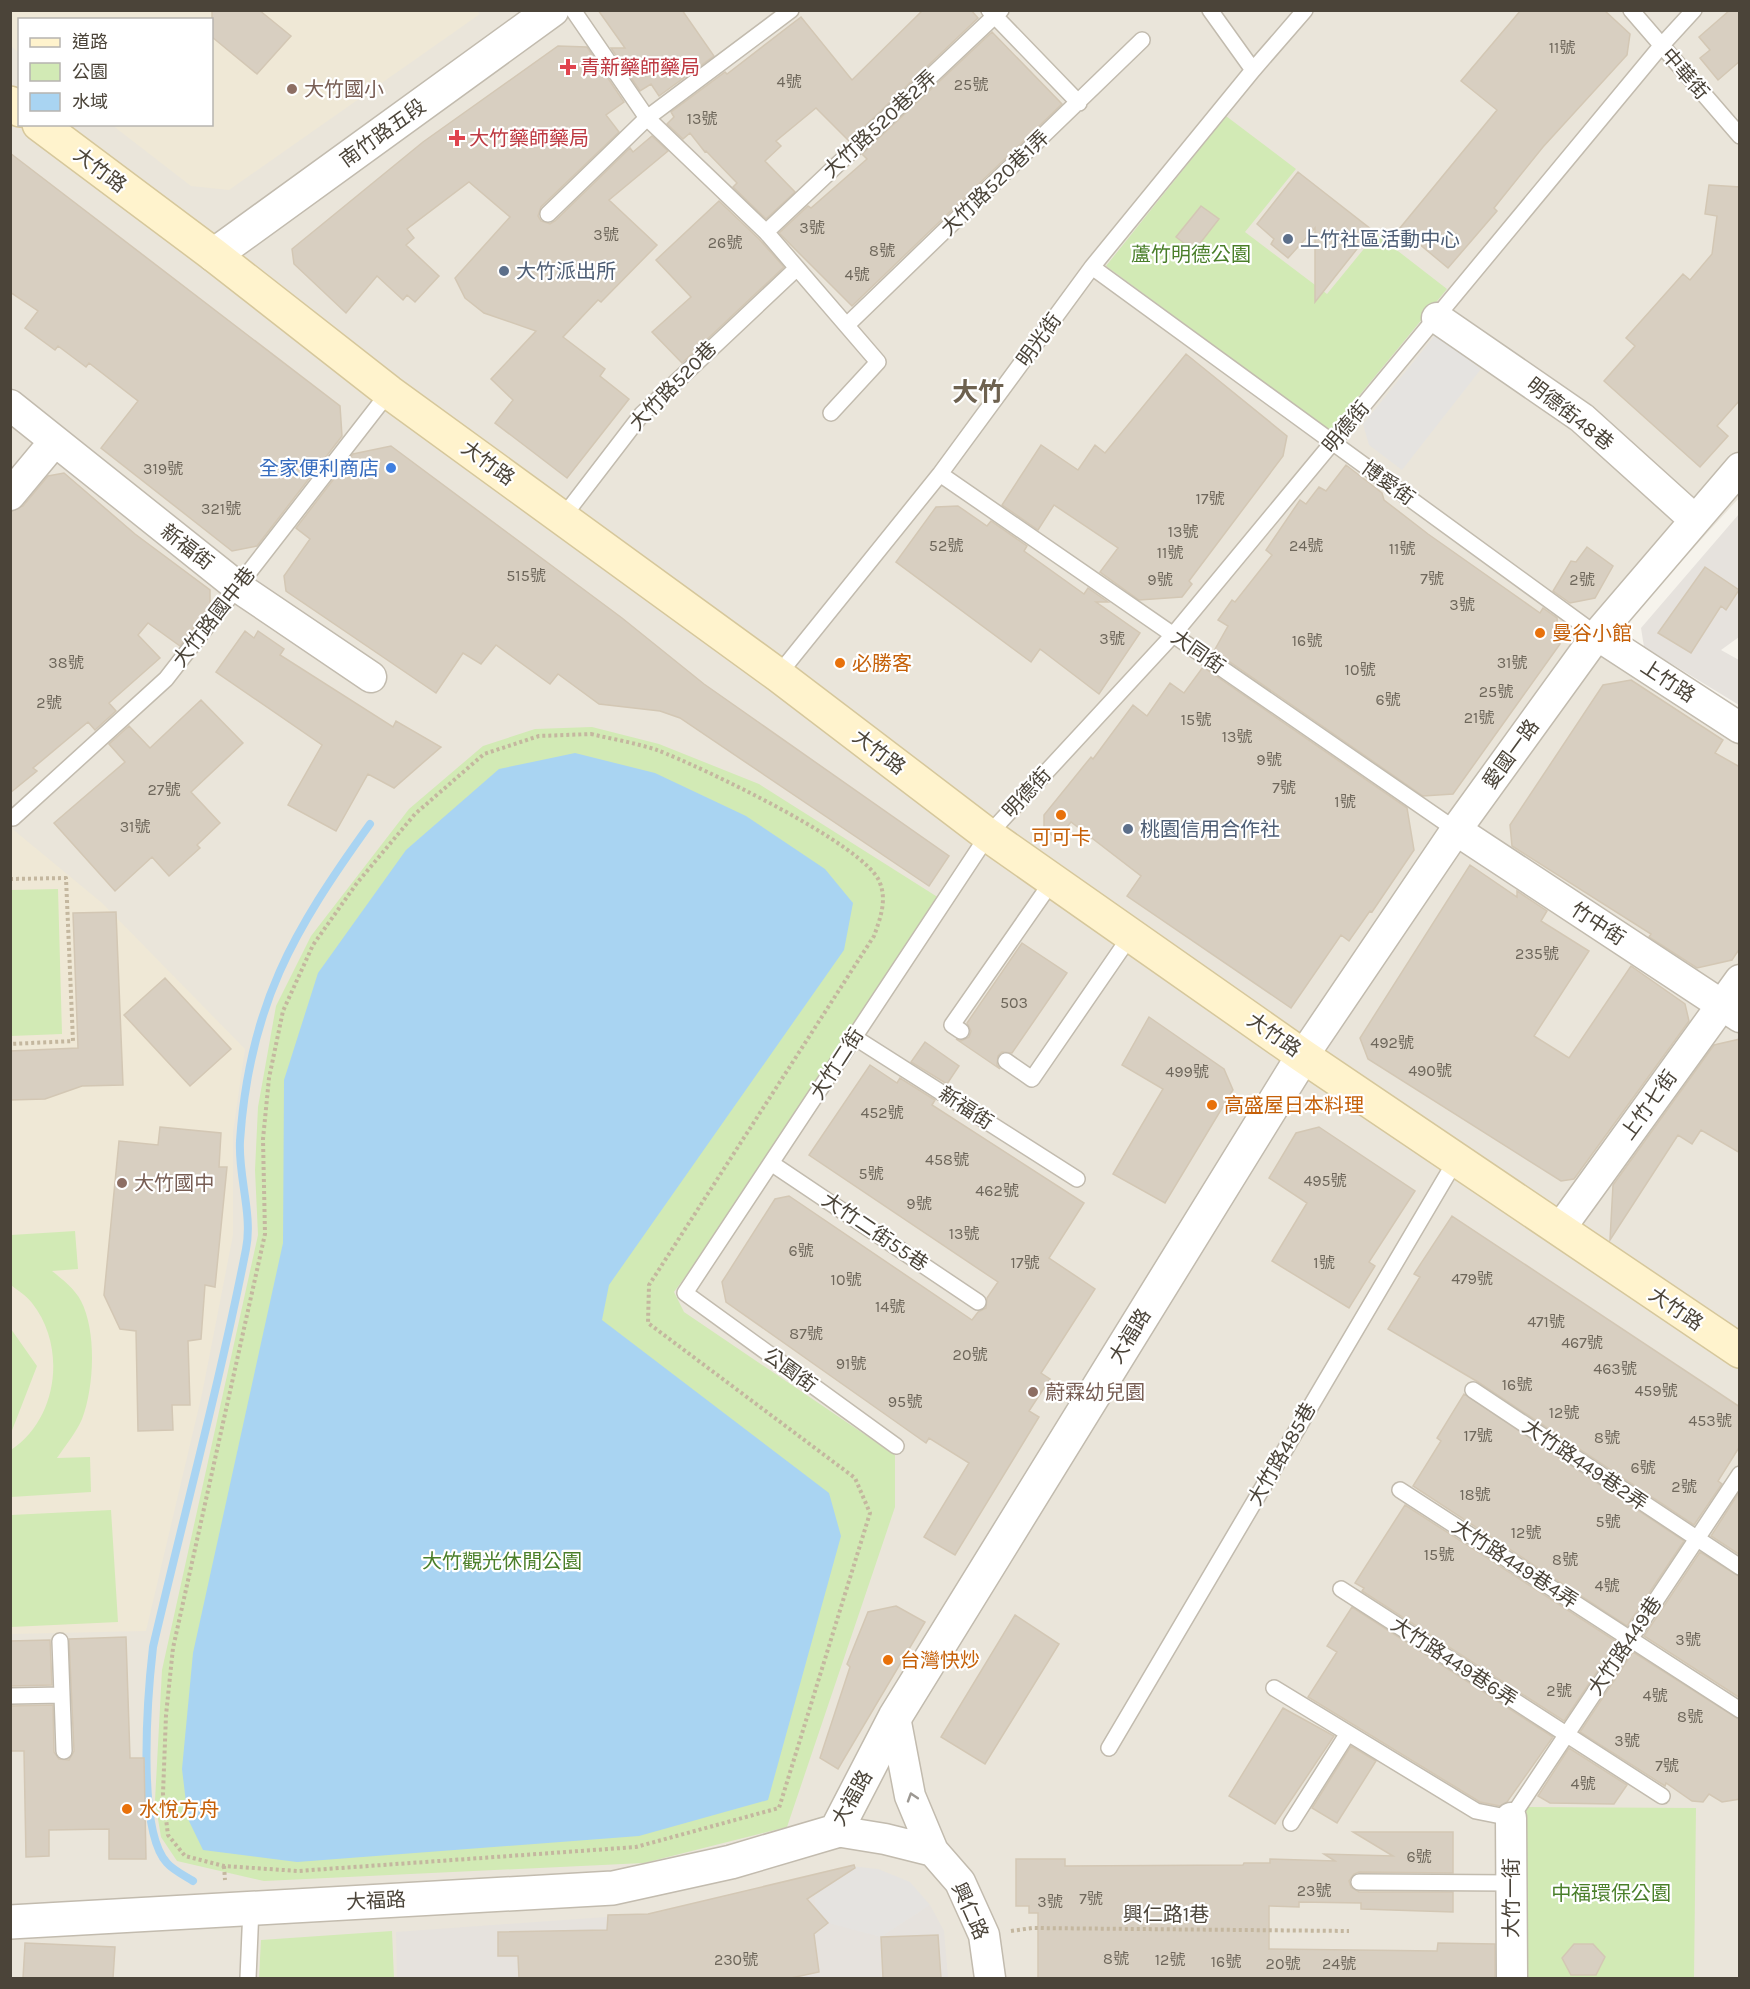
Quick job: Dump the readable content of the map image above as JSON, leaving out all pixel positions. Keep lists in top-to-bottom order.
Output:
{
  "streets": {
    "main road": ["大竹路"],
    "street": [
      "南竹路五段",
      "明德街48巷",
      "新福街",
      "上竹路",
      "愛國一路",
      "竹中街",
      "上竹七街",
      "大福路",
      "大竹一街",
      "興仁路"
    ],
    "lane": [
      "中華街",
      "大竹路520巷2弄",
      "大竹路520巷1弄",
      "明光街",
      "大竹路520巷",
      "明德街",
      "博愛街",
      "大竹路國中巷",
      "大同街",
      "大竹二街",
      "大竹二街55巷",
      "公園街",
      "大竹路485巷",
      "大竹路449巷2弄",
      "大竹路449巷4弄",
      "大竹路449巷",
      "大竹路449巷6弄"
    ],
    "path": ["興仁路1巷"]
  },
  "crossings": [
    ["中華街", "明德街"],
    ["大竹路520巷2弄", "大竹路520巷1弄"],
    ["南竹路五段", "大竹路"],
    ["大竹路", "明光街"],
    ["大竹路", "大竹路520巷"],
    ["大竹路", "明德街"],
    ["大竹路", "大竹路國中巷"],
    ["大竹路", "愛國一路"],
    ["大竹路", "大竹二街"],
    ["大竹路", "上竹七街"],
    ["大竹路", "大福路"],
    ["大竹路", "大竹路485巷"],
    ["明光街", "博愛街"],
    ["明光街", "大同街"],
    ["明德街48巷", "明德街"],
    ["明德街48巷", "愛國一路"],
    ["明德街", "博愛街"],
    ["明德街", "大同街"],
    ["明德街", "大竹二街"],
    ["博愛街", "上竹路"],
    ["博愛街", "愛國一路"],
    ["新福街", "大竹路國中巷"],
    ["新福街", "大竹二街"],
    ["大同街", "愛國一路"],
    ["大同街", "竹中街"],
    ["上竹路", "愛國一路"],
    ["愛國一路", "竹中街"],
    ["愛國一路", "大福路"],
    ["竹中街", "上竹七街"],
    ["大竹二街", "大竹二街55巷"],
    ["大竹二街", "公園街"],
    ["大福路", "興仁路"],
    ["大竹路449巷2弄", "大竹路449巷"],
    ["大竹路449巷4弄", "大竹路449巷"],
    ["大竹路449巷", "大竹路449巷6弄"],
    ["大竹路449巷", "大竹一街"],
    ["興仁路", "興仁路1巷"]
  ],
  "one_way": ["興仁路"],
  "districts": ["大竹"],
  "parks": ["蘆竹明德公園", "大竹觀光休閒公園", "中福環保公園"],
  "places": {
    "health": ["青新藥師藥局", "大竹藥師藥局"],
    "other": [
      "大竹國小",
      "上竹社區活動中心",
      "大竹派出所",
      "全家便利商店",
      "曼谷小館",
      "必勝客",
      "可可卡",
      "桃園信用合作社",
      "高盛屋日本料理",
      "大竹國中",
      "蔚霖幼兒園",
      "台灣快炒",
      "水悅方舟"
    ]
  },
  "house_numbers": [
    "11號",
    "4號",
    "25號",
    "13號",
    "3號",
    "3號",
    "26號",
    "8號",
    "4號",
    "319號",
    "17號",
    "321號",
    "13號",
    "52號",
    "24號",
    "11號",
    "11號",
    "515號",
    "7號",
    "9號",
    "2號",
    "3號",
    "3號",
    "16號",
    "38號",
    "31號",
    "10號",
    "25號",
    "6號",
    "2號",
    "21號",
    "15號",
    "13號",
    "9號",
    "7號",
    "27號",
    "1號",
    "31號",
    "235號",
    "503",
    "492號",
    "490號",
    "499號",
    "452號",
    "458號",
    "5號",
    "495號",
    "462號",
    "9號",
    "13號",
    "6號",
    "17號",
    "1號",
    "479號",
    "10號",
    "14號",
    "471號",
    "87號",
    "467號",
    "20號",
    "91號",
    "463號",
    "16號",
    "459號",
    "95號",
    "12號",
    "453號",
    "17號",
    "8號",
    "6號",
    "2號",
    "18號",
    "5號",
    "12號",
    "15號",
    "8號",
    "4號",
    "3號",
    "2號",
    "4號",
    "8號",
    "3號",
    "7號",
    "4號",
    "6號",
    "23號",
    "7號",
    "3號",
    "8號",
    "230號",
    "12號",
    "16號",
    "20號",
    "24號"
  ],
  "legend": ["道路", "公園", "水域"]
}
